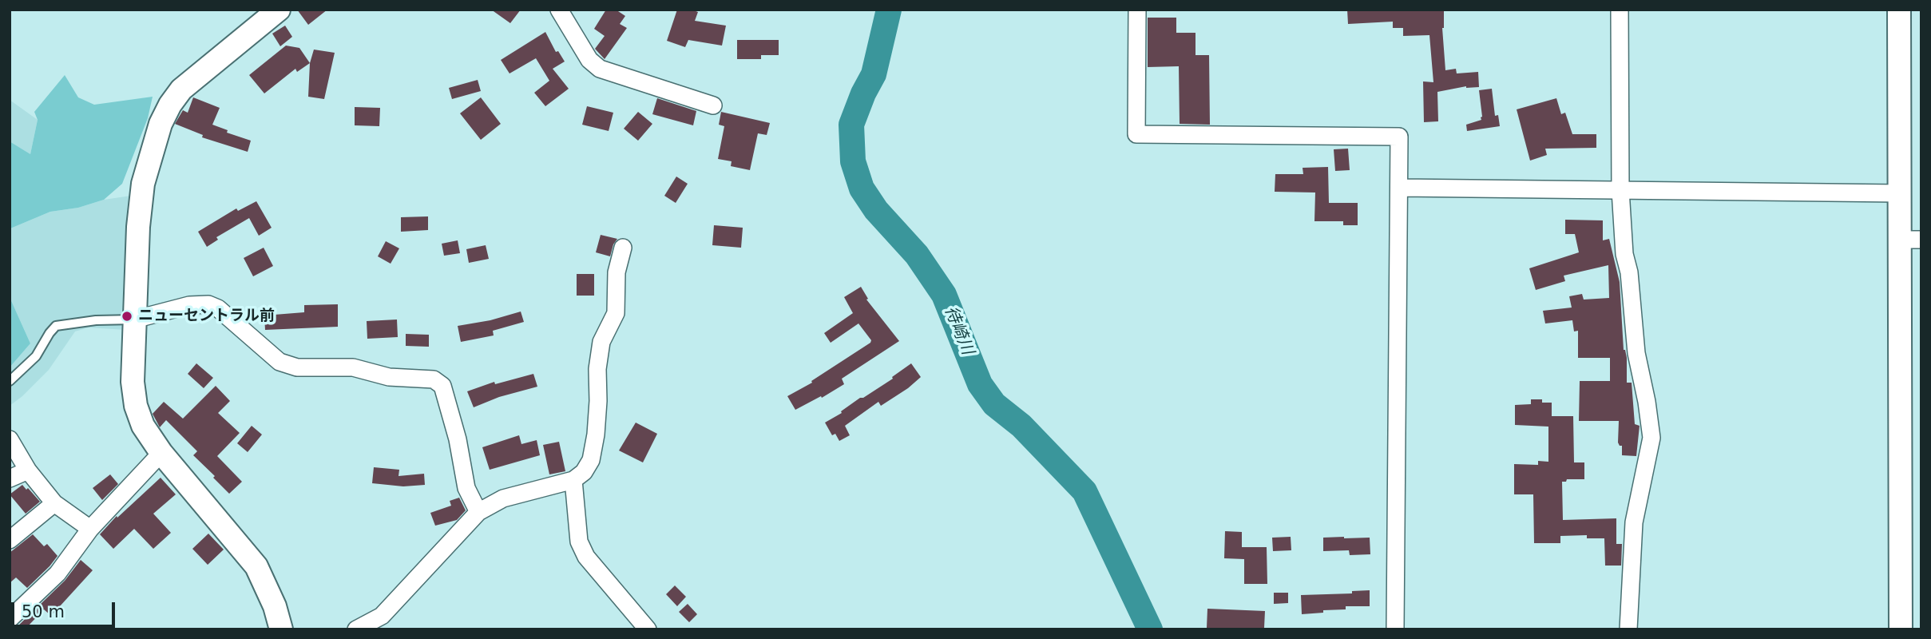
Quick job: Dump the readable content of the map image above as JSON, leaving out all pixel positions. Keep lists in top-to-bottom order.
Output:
{
  "water": ["待崎川"],
  "places": ["ニューセントラル前"],
  "scale_bar": "50 m"
}
